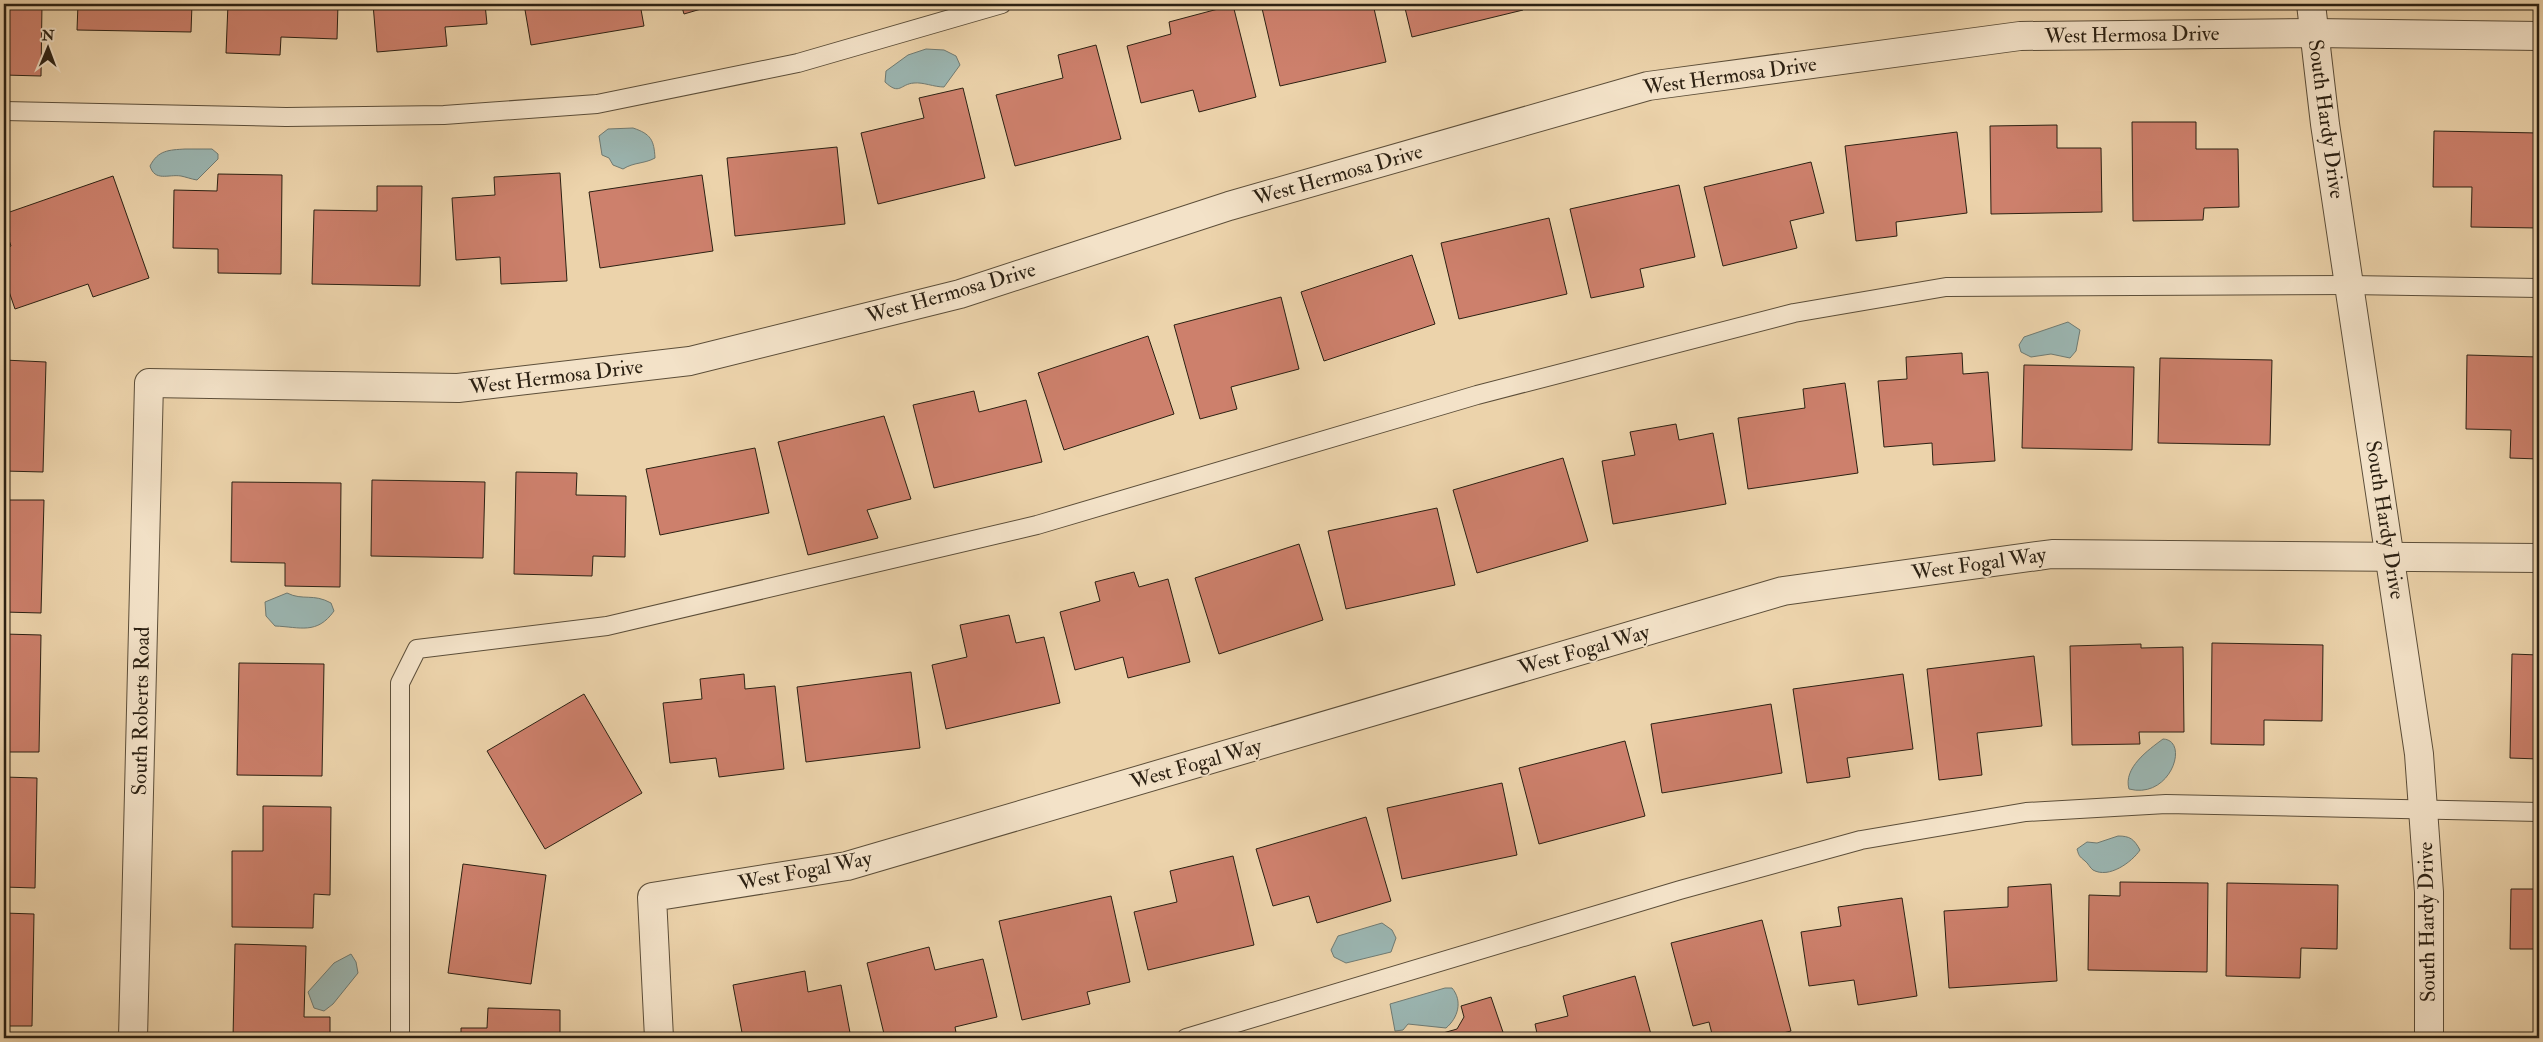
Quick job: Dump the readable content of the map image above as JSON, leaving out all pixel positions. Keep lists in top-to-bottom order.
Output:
{
  "streets": {
    "street": [
      "West Hermosa Drive",
      "South Hardy Drive",
      "West Fogal Way",
      "South Roberts Road"
    ]
  },
  "crossings": [
    ["West Hermosa Drive", "South Hardy Drive"],
    ["West Hermosa Drive", "South Roberts Road"],
    ["South Hardy Drive", "West Fogal Way"]
  ],
  "north": "top"
}
